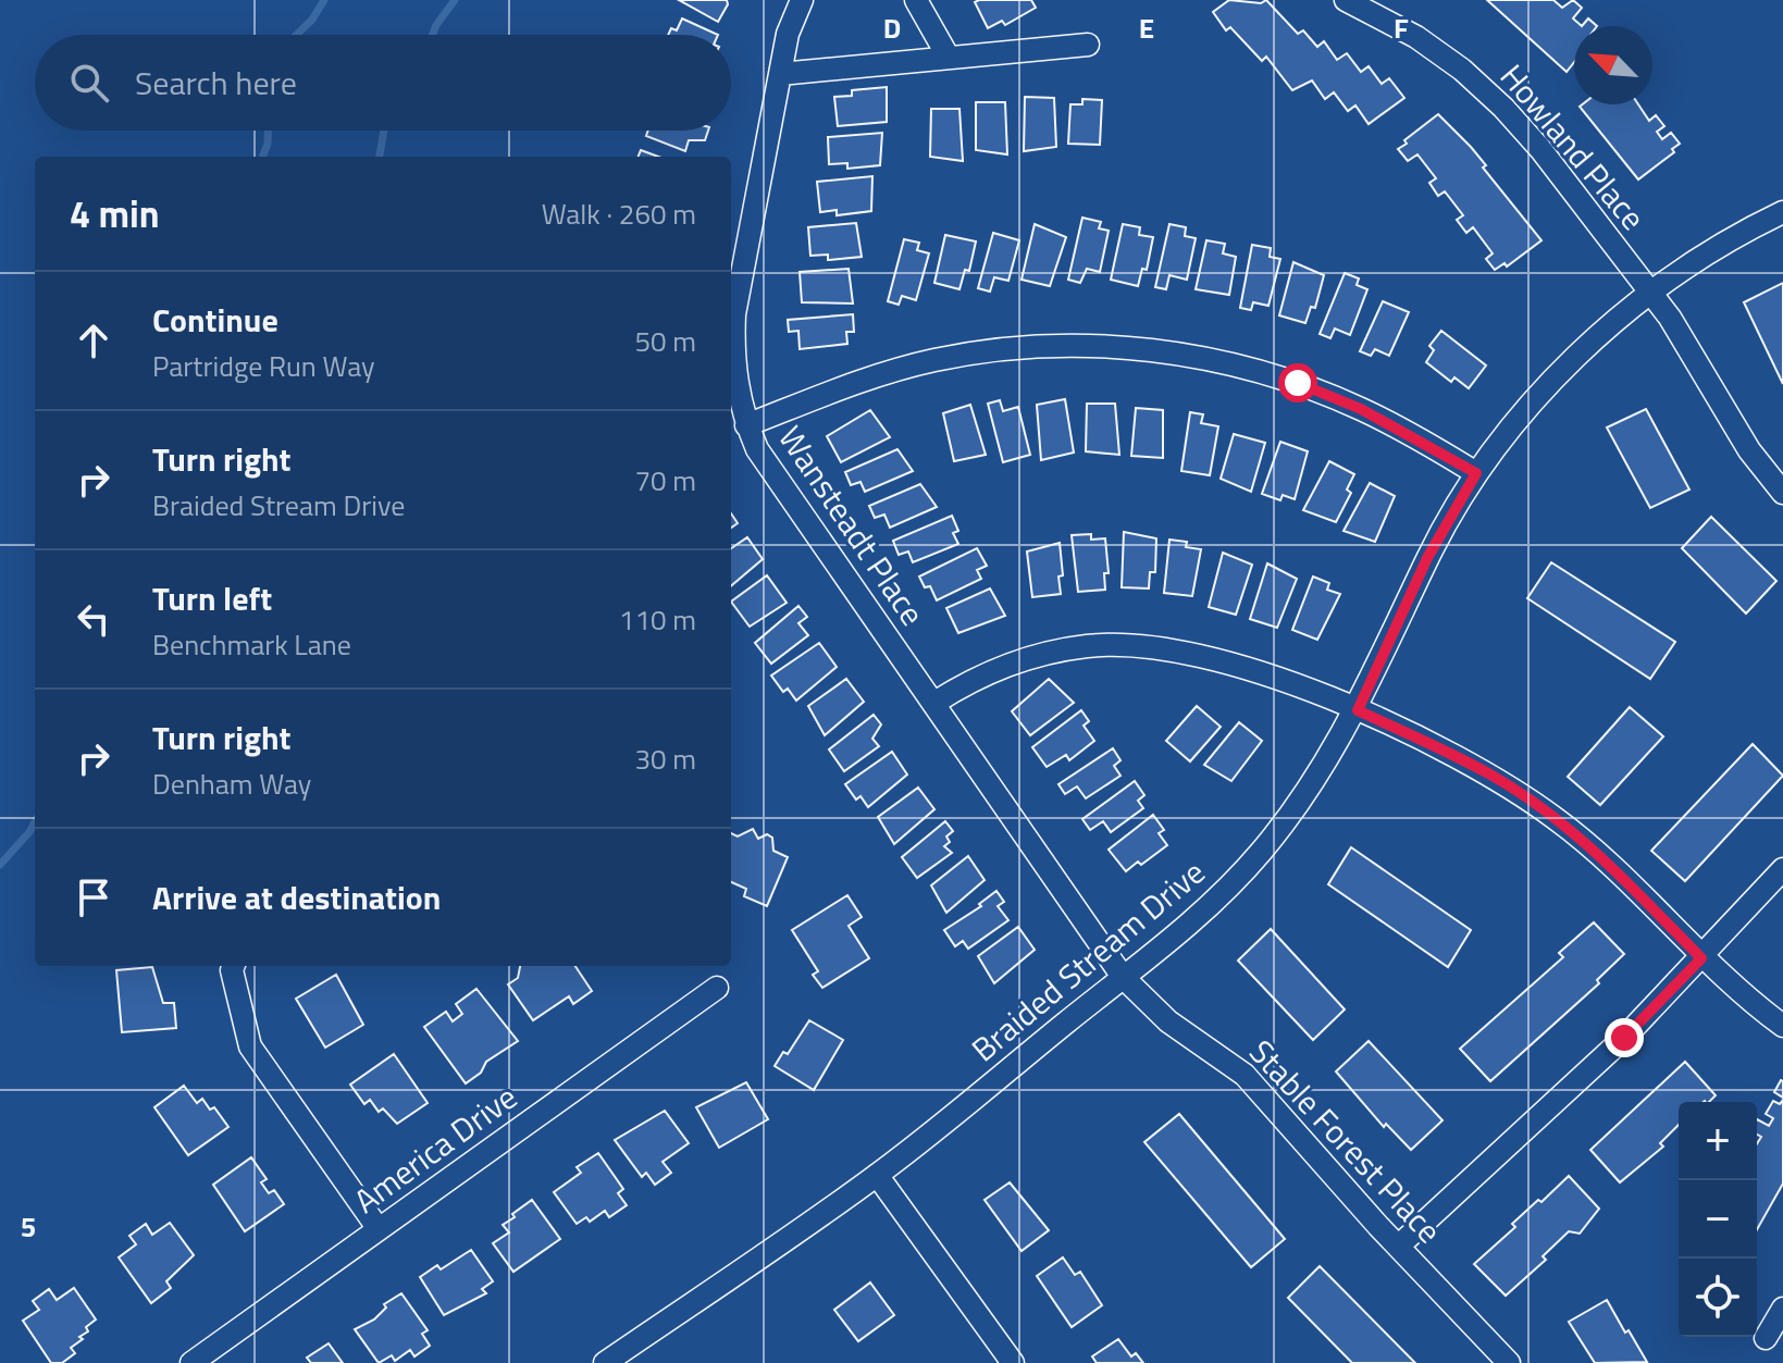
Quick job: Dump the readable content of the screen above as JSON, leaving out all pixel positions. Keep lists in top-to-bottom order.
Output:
{
  "streets": {
    "street": [
      "Howland Place",
      "Wansteadt Place",
      "Braided Stream Drive",
      "Stable Forest Place",
      "America Drive"
    ]
  },
  "crossings": [
    ["Howland Place", "Braided Stream Drive"],
    ["Wansteadt Place", "Braided Stream Drive"],
    ["Wansteadt Place", "Stable Forest Place"],
    ["Braided Stream Drive", "Stable Forest Place"]
  ],
  "north": "top left",
  "page": {
    "search": "Search here",
    "heading": ["4 min", "Walk · 260 m"],
    "list": [
      ["Continue", "Partridge Run Way", "50 m"],
      ["Turn right", "Braided Stream Drive", "70 m"],
      ["Turn left", "Benchmark Lane", "110 m"],
      ["Turn right", "Denham Way", "30 m"],
      "Arrive at destination"
    ],
    "map_buttons": ["+", "−"]
  },
  "grid": {
    "columns": ["D", "E", "F"],
    "rows": ["5"]
  }
}
